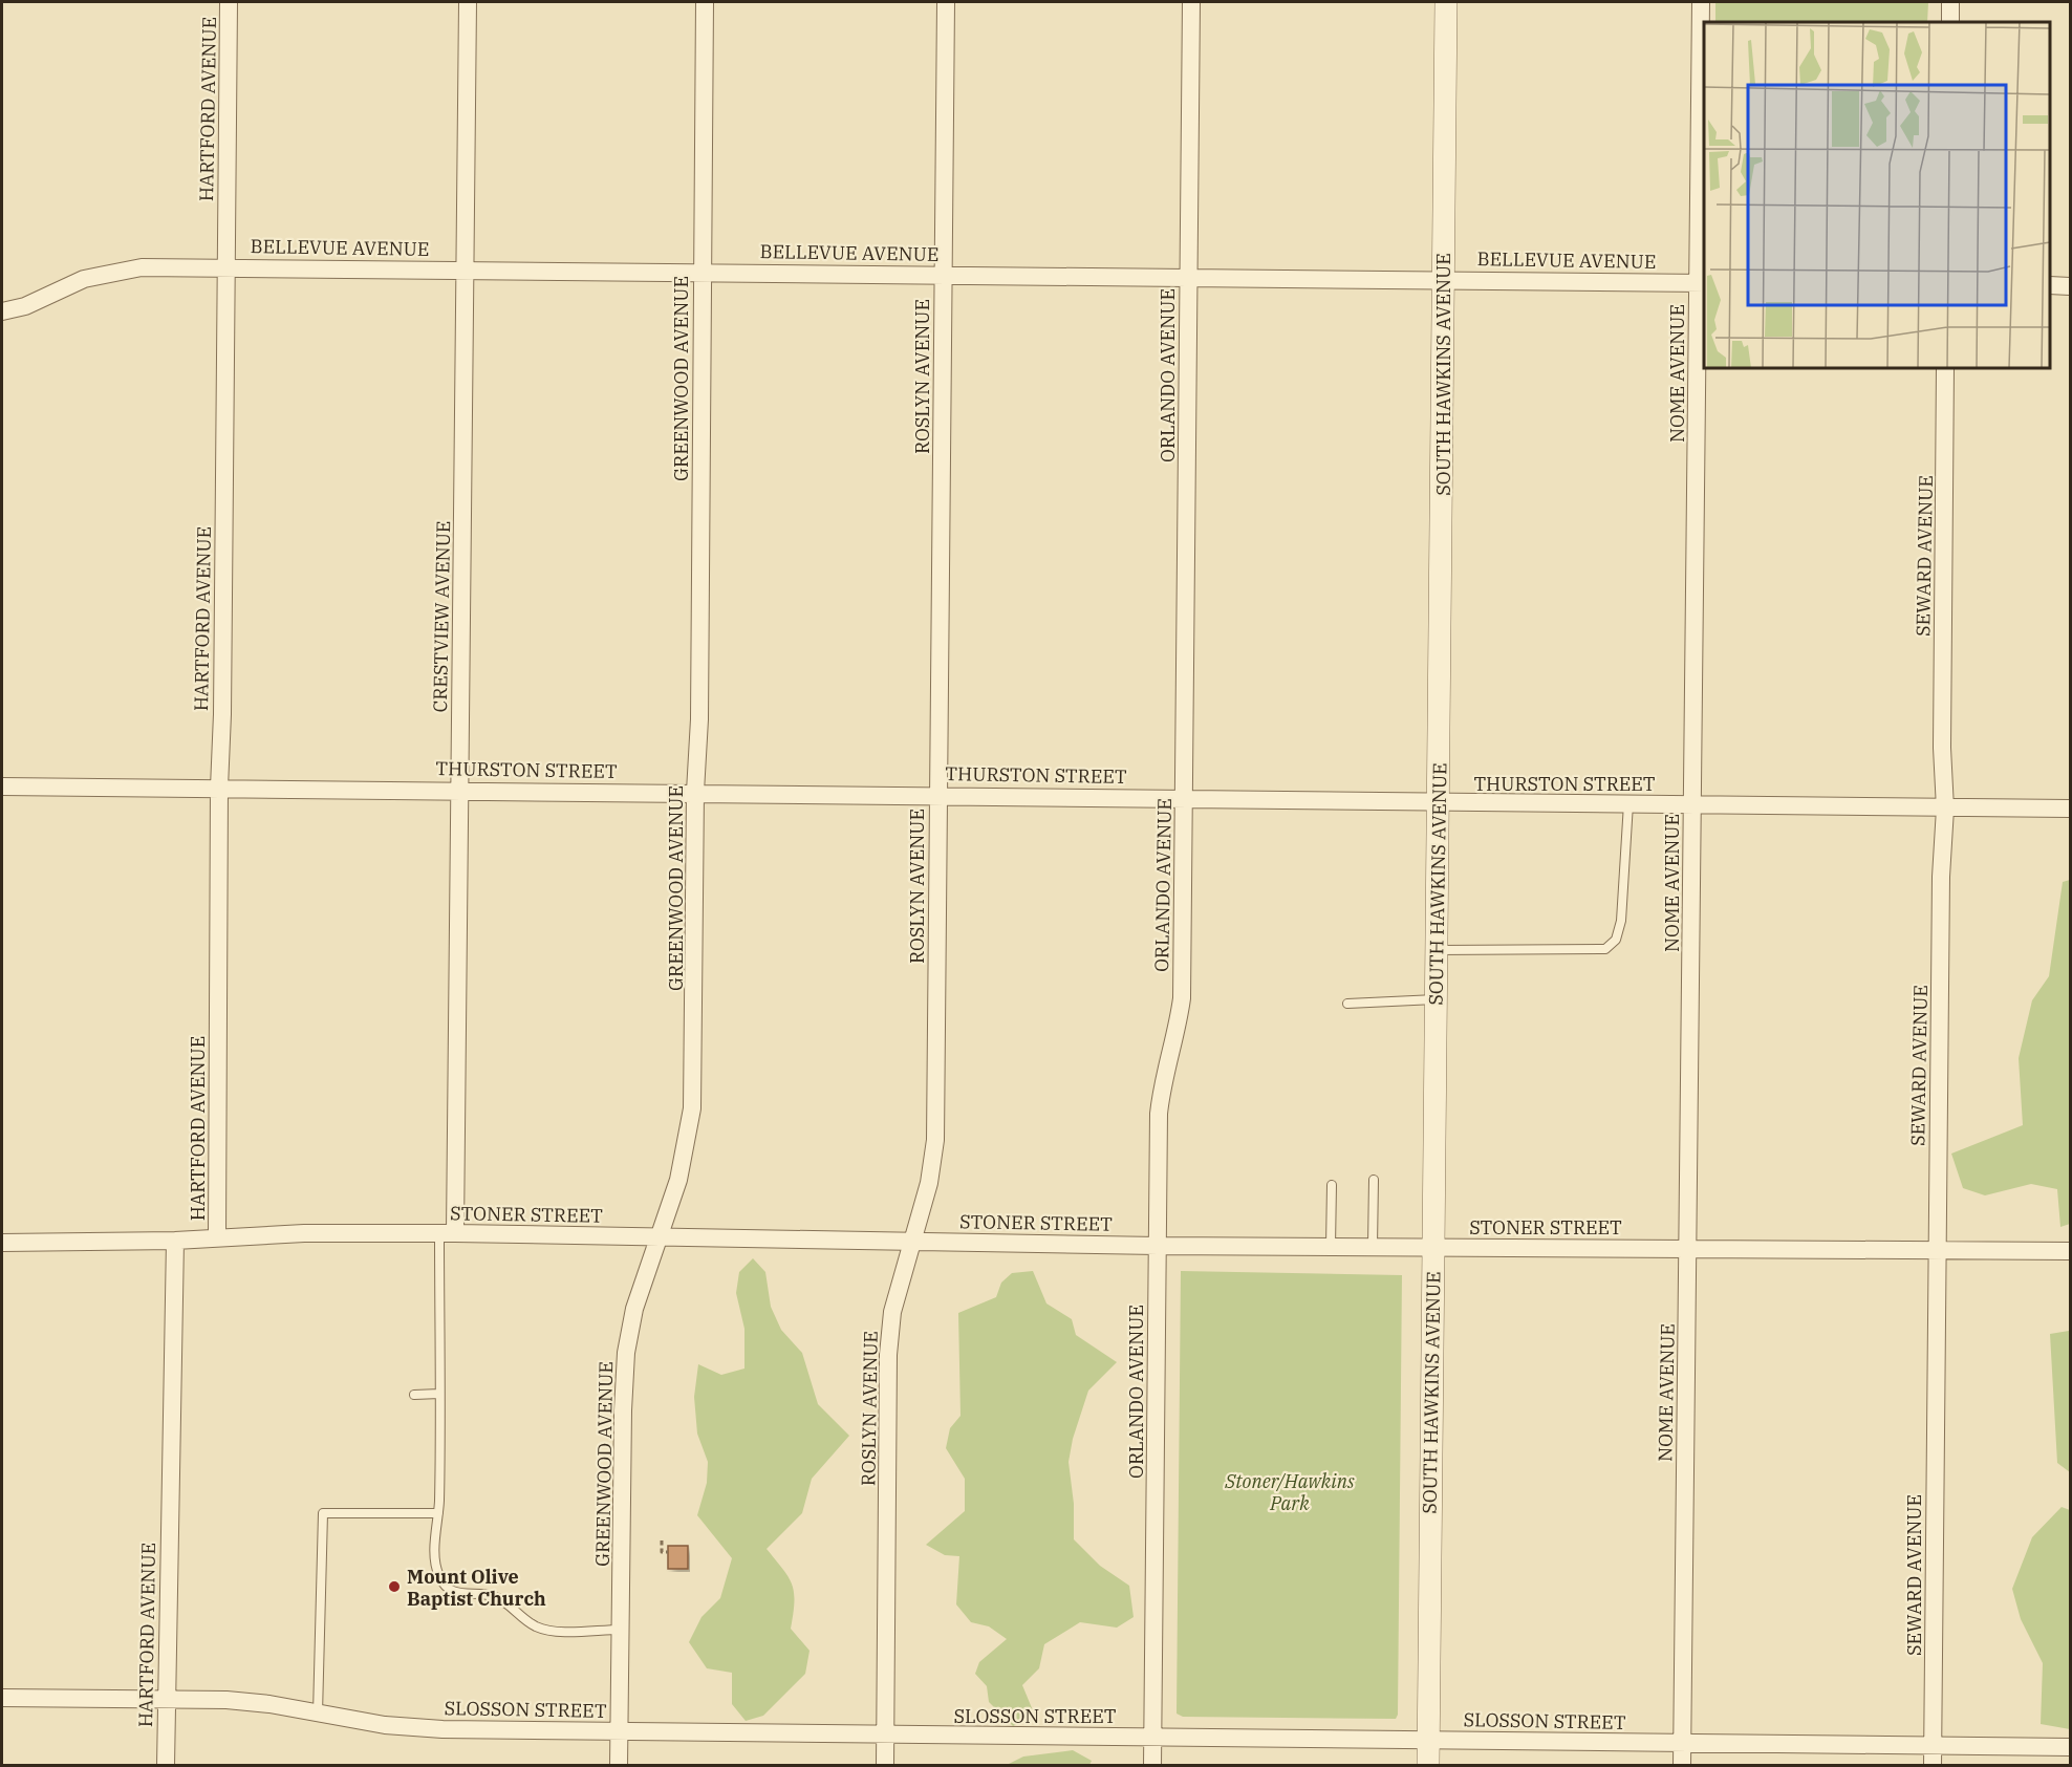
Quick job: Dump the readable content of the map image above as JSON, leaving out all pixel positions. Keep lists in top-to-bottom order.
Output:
{
  "streets": {
    "street": [
      "HARTFORD AVENUE",
      "BELLEVUE AVENUE",
      "NOME AVENUE",
      "SOUTH HAWKINS AVENUE",
      "ORLANDO AVENUE",
      "ROSLYN AVENUE",
      "GREENWOOD AVENUE",
      "SEWARD AVENUE",
      "CRESTVIEW AVENUE",
      "THURSTON STREET",
      "STONER STREET",
      "SLOSSON STREET"
    ]
  },
  "crossings": [
    ["HARTFORD AVENUE", "BELLEVUE AVENUE"],
    ["HARTFORD AVENUE", "THURSTON STREET"],
    ["HARTFORD AVENUE", "STONER STREET"],
    ["HARTFORD AVENUE", "SLOSSON STREET"],
    ["BELLEVUE AVENUE", "NOME AVENUE"],
    ["BELLEVUE AVENUE", "SOUTH HAWKINS AVENUE"],
    ["BELLEVUE AVENUE", "ORLANDO AVENUE"],
    ["BELLEVUE AVENUE", "ROSLYN AVENUE"],
    ["BELLEVUE AVENUE", "GREENWOOD AVENUE"],
    ["BELLEVUE AVENUE", "CRESTVIEW AVENUE"],
    ["NOME AVENUE", "THURSTON STREET"],
    ["NOME AVENUE", "STONER STREET"],
    ["NOME AVENUE", "SLOSSON STREET"],
    ["SOUTH HAWKINS AVENUE", "THURSTON STREET"],
    ["SOUTH HAWKINS AVENUE", "STONER STREET"],
    ["SOUTH HAWKINS AVENUE", "SLOSSON STREET"],
    ["ORLANDO AVENUE", "THURSTON STREET"],
    ["ORLANDO AVENUE", "STONER STREET"],
    ["ORLANDO AVENUE", "SLOSSON STREET"],
    ["ROSLYN AVENUE", "THURSTON STREET"],
    ["ROSLYN AVENUE", "STONER STREET"],
    ["ROSLYN AVENUE", "SLOSSON STREET"],
    ["GREENWOOD AVENUE", "THURSTON STREET"],
    ["GREENWOOD AVENUE", "STONER STREET"],
    ["GREENWOOD AVENUE", "SLOSSON STREET"],
    ["SEWARD AVENUE", "THURSTON STREET"],
    ["SEWARD AVENUE", "STONER STREET"],
    ["SEWARD AVENUE", "SLOSSON STREET"],
    ["CRESTVIEW AVENUE", "THURSTON STREET"],
    ["CRESTVIEW AVENUE", "STONER STREET"]
  ],
  "parks": ["Stoner/Hawkins Park"],
  "places": ["Mount Olive Baptist Church"]
}
